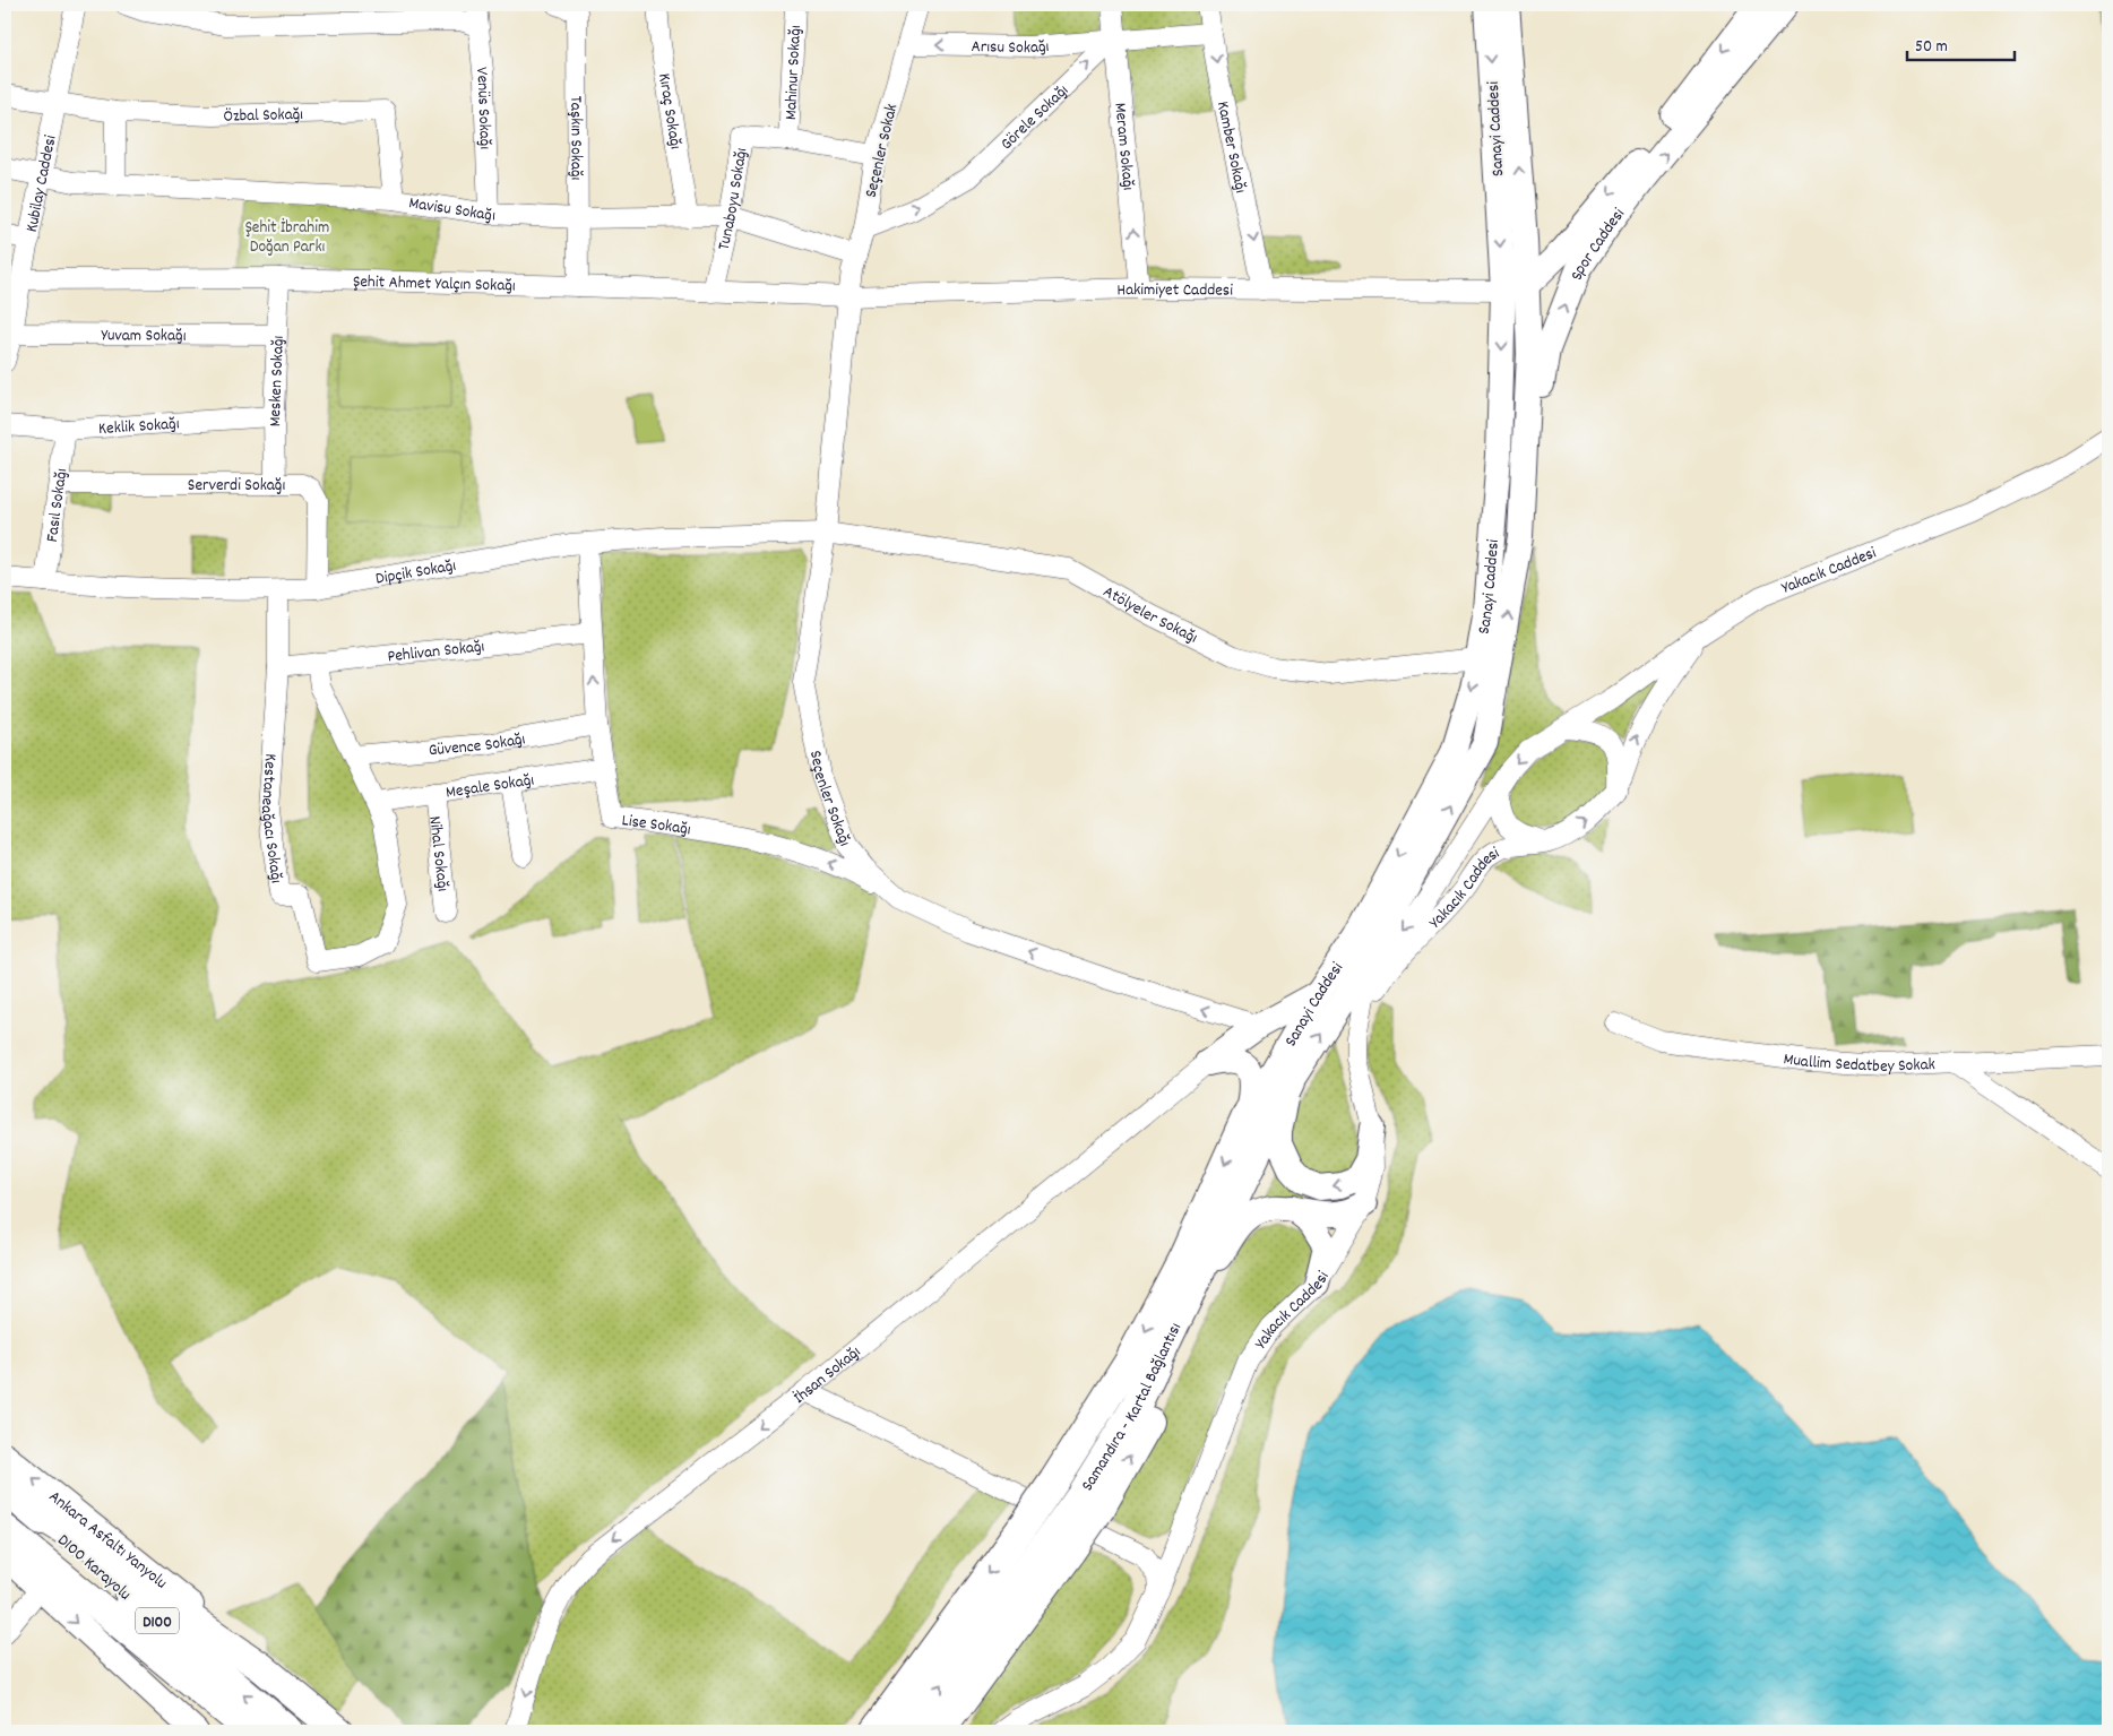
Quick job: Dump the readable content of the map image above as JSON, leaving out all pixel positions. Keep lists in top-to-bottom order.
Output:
{
  "streets": {
    "highway": ["Samandıra - Kartal Bağlantısı", "D100 Karayolu", "D100"],
    "main road": ["Sanayi Caddesi", "Spor Caddesi", "Ankara Asfaltı Yanyolu"],
    "street": [
      "Arısu Sokağı",
      "Mahinur Sokağı",
      "Venüs Sokağı",
      "Kıraç Sokağı",
      "Özbal Sokağı",
      "Görele Sokağı",
      "Taşkın Sokağı",
      "Meram Sokağı",
      "Kamber Sokağı",
      "Seçenler Sokak",
      "Kubilay Caddesi",
      "Tunaboyu Sokağı",
      "Mavisu Sokağı",
      "Şehit Ahmet Yalçın Sokağı",
      "Hakimiyet Caddesi",
      "Yuvam Sokağı",
      "Mesken Sokağı",
      "Keklik Sokağı",
      "Serverdi Sokağı",
      "Fasıl Sokağı",
      "Yakacık Caddesi",
      "Dipçik Sokağı",
      "Atölyeler Sokağı",
      "Pehlivan Sokağı",
      "Güvence Sokağı",
      "Meşale Sokağı",
      "Seçenler Sokağı",
      "Kestaneağacı Sokağı",
      "Lise Sokağı",
      "Nihal Sokağı",
      "Muallim Sedatbey Sokak",
      "İhsan Sokağı"
    ]
  },
  "crossings": [
    ["Arısu Sokağı", "Görele Sokağı"],
    ["Arısu Sokağı", "Meram Sokağı"],
    ["Arısu Sokağı", "Seçenler Sokak"],
    ["Mahinur Sokağı", "Tunaboyu Sokağı"],
    ["Venüs Sokağı", "Mavisu Sokağı"],
    ["Kıraç Sokağı", "Mavisu Sokağı"],
    ["Özbal Sokağı", "Kubilay Caddesi"],
    ["Özbal Sokağı", "Mavisu Sokağı"],
    ["Görele Sokağı", "Meram Sokağı"],
    ["Görele Sokağı", "Seçenler Sokak"],
    ["Sanayi Caddesi", "Spor Caddesi"],
    ["Sanayi Caddesi", "Hakimiyet Caddesi"],
    ["Sanayi Caddesi", "Atölyeler Sokağı"],
    ["Sanayi Caddesi", "Samandıra - Kartal Bağlantısı"],
    ["Taşkın Sokağı", "Mavisu Sokağı"],
    ["Taşkın Sokağı", "Şehit Ahmet Yalçın Sokağı"],
    ["Meram Sokağı", "Hakimiyet Caddesi"],
    ["Kamber Sokağı", "Hakimiyet Caddesi"],
    ["Seçenler Sokak", "Tunaboyu Sokağı"],
    ["Seçenler Sokak", "Mavisu Sokağı"],
    ["Seçenler Sokak", "Şehit Ahmet Yalçın Sokağı"],
    ["Seçenler Sokak", "Hakimiyet Caddesi"],
    ["Seçenler Sokak", "Seçenler Sokağı"],
    ["Kubilay Caddesi", "Mavisu Sokağı"],
    ["Kubilay Caddesi", "Şehit Ahmet Yalçın Sokağı"],
    ["Kubilay Caddesi", "Yuvam Sokağı"],
    ["Tunaboyu Sokağı", "Mavisu Sokağı"],
    ["Tunaboyu Sokağı", "Şehit Ahmet Yalçın Sokağı"],
    ["Spor Caddesi", "Hakimiyet Caddesi"],
    ["Şehit Ahmet Yalçın Sokağı", "Hakimiyet Caddesi"],
    ["Şehit Ahmet Yalçın Sokağı", "Mesken Sokağı"],
    ["Şehit Ahmet Yalçın Sokağı", "Seçenler Sokağı"],
    ["Hakimiyet Caddesi", "Seçenler Sokağı"],
    ["Yuvam Sokağı", "Mesken Sokağı"],
    ["Mesken Sokağı", "Keklik Sokağı"],
    ["Mesken Sokağı", "Serverdi Sokağı"],
    ["Keklik Sokağı", "Fasıl Sokağı"],
    ["Serverdi Sokağı", "Fasıl Sokağı"],
    ["Serverdi Sokağı", "Dipçik Sokağı"],
    ["Fasıl Sokağı", "Dipçik Sokağı"],
    ["Dipçik Sokağı", "Atölyeler Sokağı"],
    ["Dipçik Sokağı", "Seçenler Sokağı"],
    ["Dipçik Sokağı", "Kestaneağacı Sokağı"],
    ["Dipçik Sokağı", "Lise Sokağı"],
    ["Atölyeler Sokağı", "Seçenler Sokağı"],
    ["Pehlivan Sokağı", "Kestaneağacı Sokağı"],
    ["Pehlivan Sokağı", "Lise Sokağı"],
    ["Güvence Sokağı", "Kestaneağacı Sokağı"],
    ["Güvence Sokağı", "Lise Sokağı"],
    ["Meşale Sokağı", "Kestaneağacı Sokağı"],
    ["Meşale Sokağı", "Lise Sokağı"],
    ["Meşale Sokağı", "Nihal Sokağı"],
    ["Seçenler Sokağı", "Lise Sokağı"]
  ],
  "one_way": [
    "Arısu Sokağı",
    "Görele Sokağı",
    "Meram Sokağı",
    "Kamber Sokağı",
    "Seçenler Sokağı",
    "Lise Sokağı",
    "İhsan Sokağı"
  ],
  "parks": ["Şehit İbrahim Doğan Parkı"],
  "scale_bar": "50 m"
}
